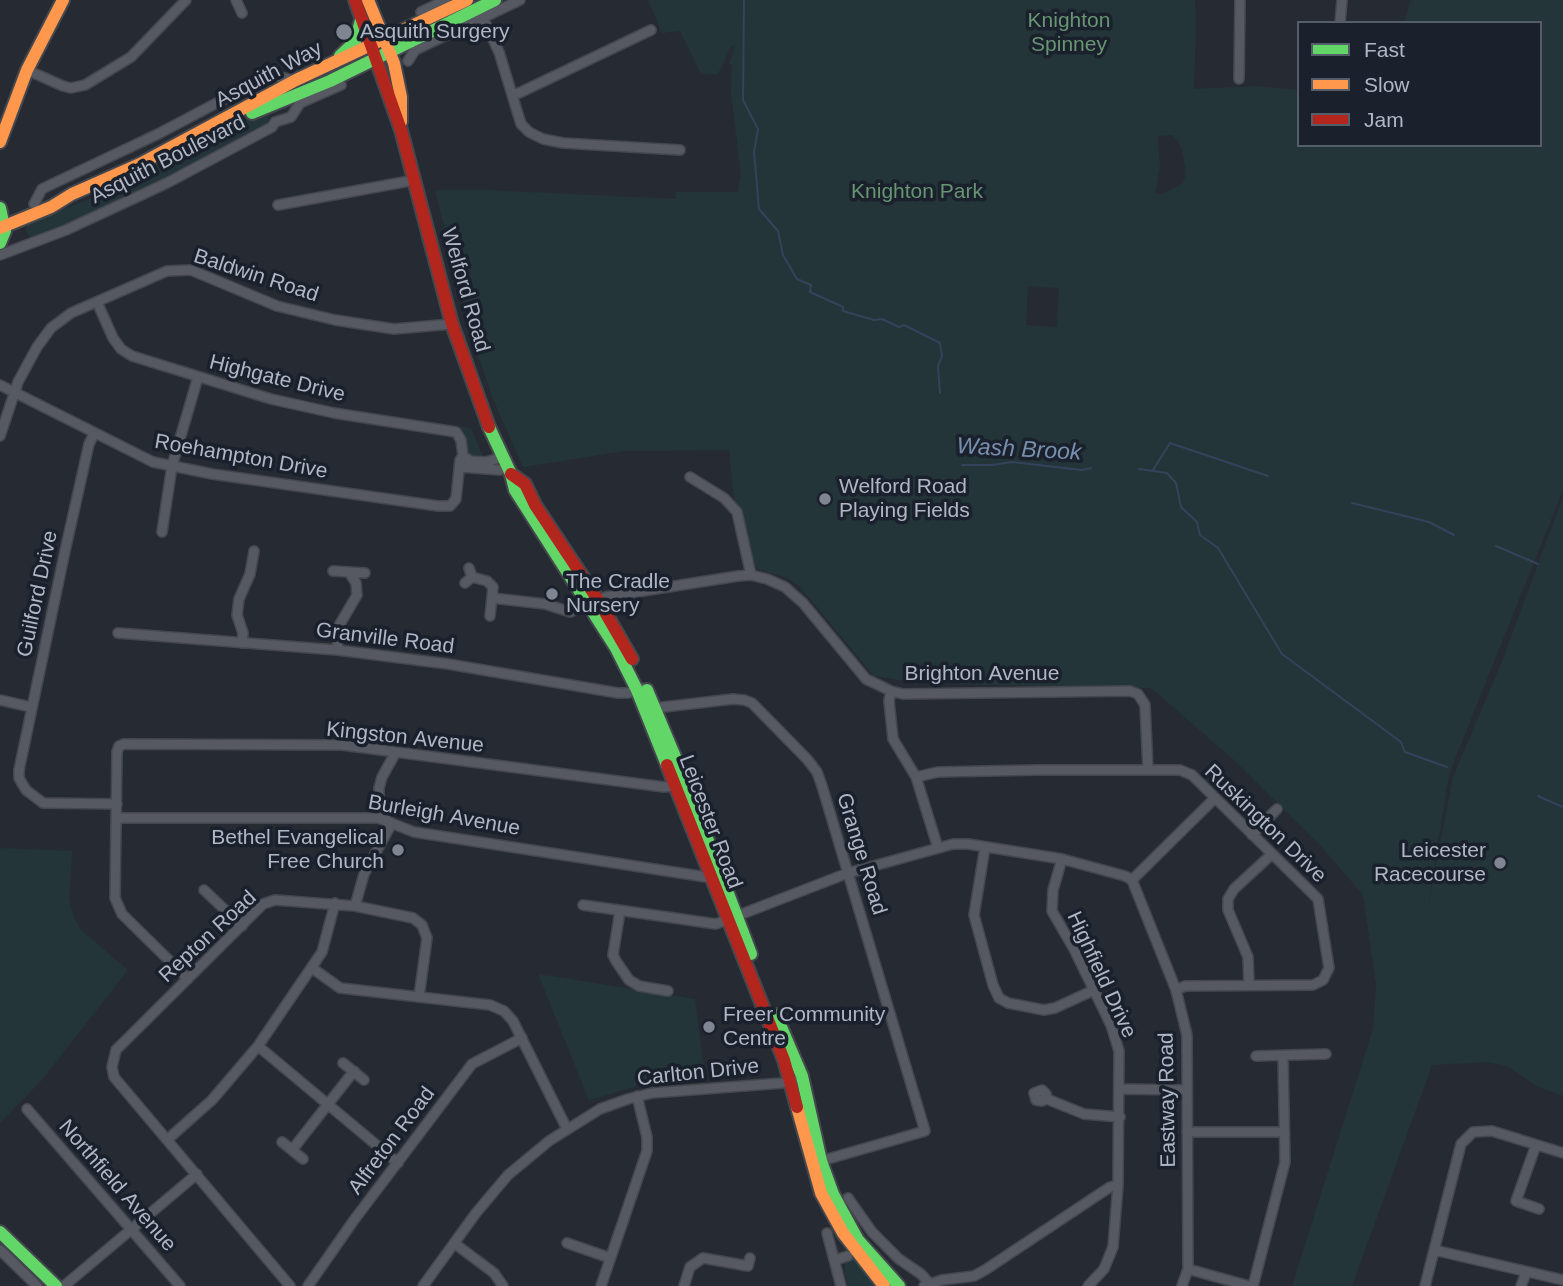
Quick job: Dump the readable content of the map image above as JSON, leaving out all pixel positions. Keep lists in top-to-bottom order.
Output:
{
  "streets": {
    "main road": ["Asquith Way", "Welford Road", "Leicester Road"],
    "street": [
      "Asquith Boulevard",
      "Baldwin Road",
      "Highgate Drive",
      "Roehampton Drive",
      "Guilford Drive",
      "Granville Road",
      "Brighton Avenue",
      "Kingston Avenue",
      "Burleigh Avenue",
      "Ruskington Drive",
      "Grange Road",
      "Repton Road",
      "Highfield Drive",
      "Carlton Drive",
      "Eastway Road",
      "Alfreton Road",
      "Northfield Avenue"
    ]
  },
  "crossings": [
    ["Asquith Way", "Asquith Boulevard"],
    ["Asquith Way", "Welford Road"],
    ["Baldwin Road", "Welford Road"],
    ["Baldwin Road", "Highgate Drive"],
    ["Baldwin Road", "Roehampton Drive"],
    ["Welford Road", "Leicester Road"],
    ["Highgate Drive", "Roehampton Drive"],
    ["Roehampton Drive", "Guilford Drive"],
    ["Guilford Drive", "Kingston Avenue"],
    ["Granville Road", "Leicester Road"],
    ["Brighton Avenue", "Leicester Road"],
    ["Brighton Avenue", "Ruskington Drive"],
    ["Kingston Avenue", "Leicester Road"],
    ["Burleigh Avenue", "Leicester Road"],
    ["Leicester Road", "Grange Road"],
    ["Leicester Road", "Carlton Drive"],
    ["Ruskington Drive", "Eastway Road"]
  ],
  "water": ["Wash Brook"],
  "parks": ["Knighton Spinney", "Knighton Park"],
  "places": [
    "Asquith Surgery",
    "Welford Road Playing Fields",
    "The Cradle Nursery",
    "Bethel Evangelical Free Church",
    "Leicester Racecourse",
    "Freer Community Centre"
  ],
  "legend": ["Fast", "Slow", "Jam"]
}
